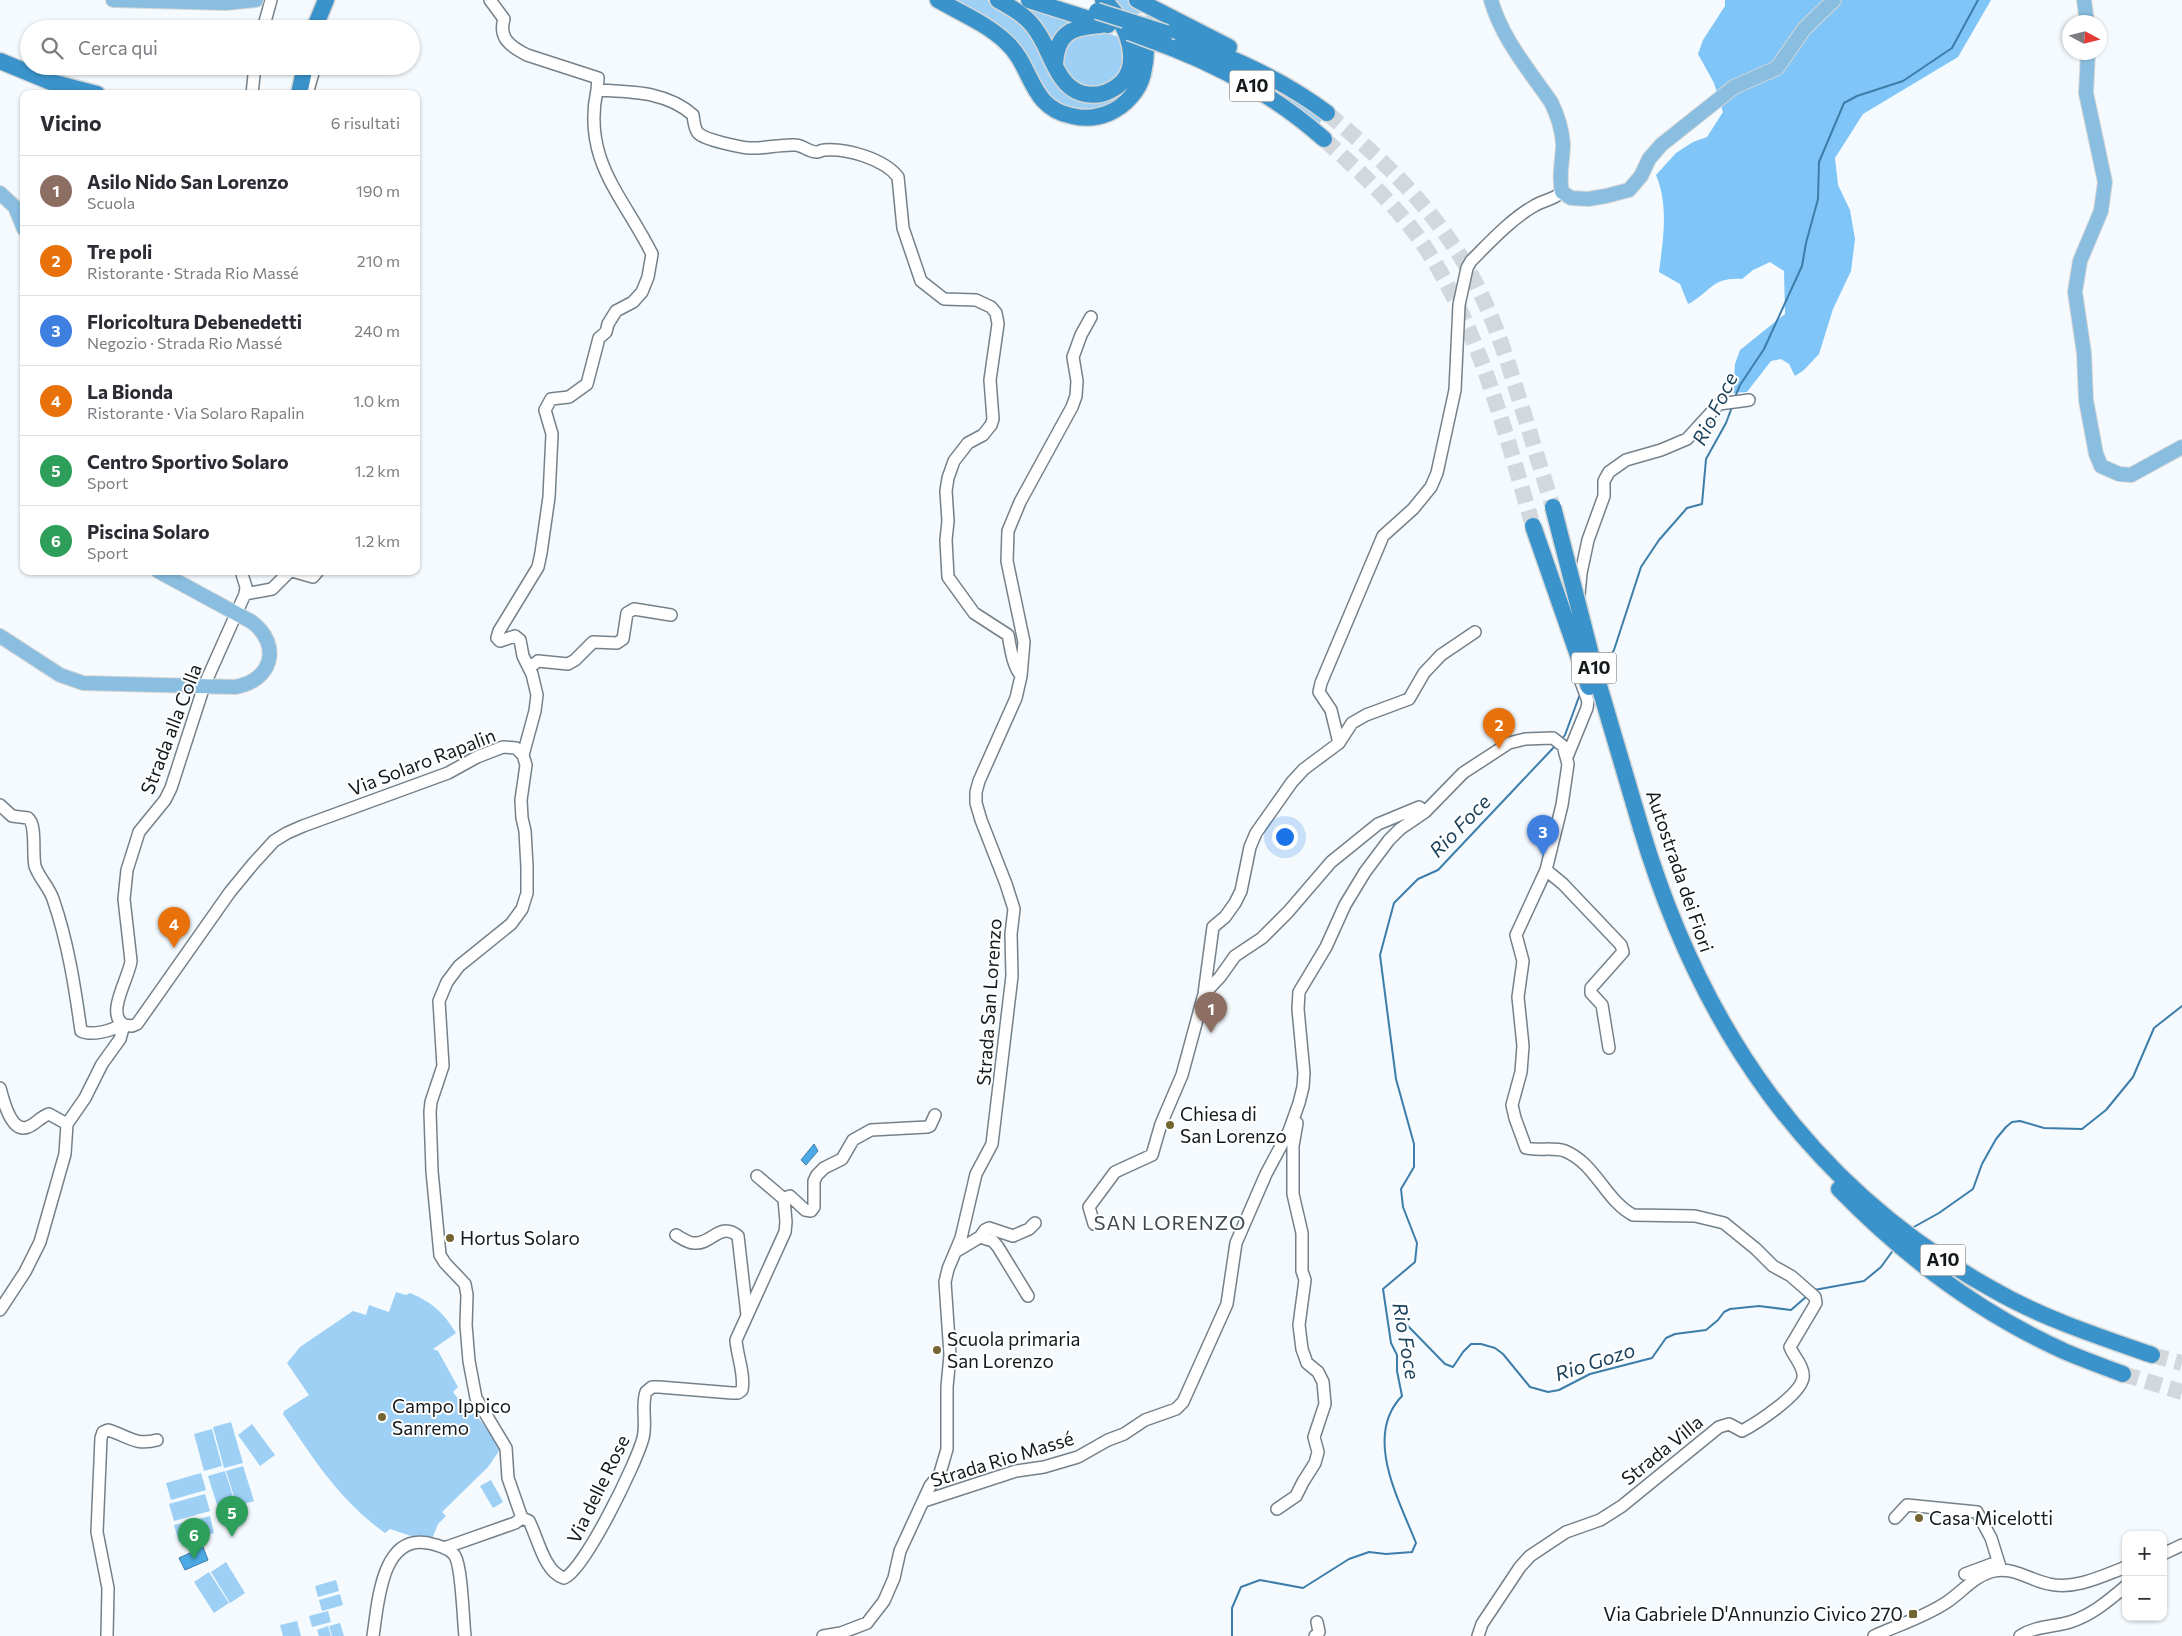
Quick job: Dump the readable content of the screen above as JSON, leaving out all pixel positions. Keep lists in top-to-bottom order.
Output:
{
  "streets": {
    "highway": ["A10", "Autostrada dei Fiori"],
    "street": [
      "Strada alla Colla",
      "Via Solaro Rapalin",
      "Strada San Lorenzo",
      "Strada Villa",
      "Strada Rio Massé",
      "Via delle Rose"
    ]
  },
  "crossings": [
    ["Strada alla Colla", "Via Solaro Rapalin"],
    ["Via Solaro Rapalin", "Via delle Rose"],
    ["Strada San Lorenzo", "Strada Rio Massé"]
  ],
  "districts": ["SAN LORENZO"],
  "water": ["Rio Foce", "Rio Gozo"],
  "places": {
    "other": [
      "Chiesa di San Lorenzo",
      "Hortus Solaro",
      "Scuola primaria San Lorenzo",
      "Campo Ippico Sanremo",
      "Casa Micelotti"
    ],
    "transit": ["Via Gabriele D'Annunzio Civico 270"]
  },
  "north": "right",
  "page": {
    "search": "Cerca qui",
    "heading": ["Vicino", "6 risultati"],
    "list": [
      {
        "mark": "1",
        "name": "Asilo Nido San Lorenzo",
        "note": "Scuola",
        "value": "190 m"
      },
      {
        "mark": "2",
        "name": "Tre poli",
        "note": "Ristorante · Strada Rio Massé",
        "value": "210 m"
      },
      {
        "mark": "3",
        "name": "Floricoltura Debenedetti",
        "note": "Negozio · Strada Rio Massé",
        "value": "240 m"
      },
      {
        "mark": "4",
        "name": "La Bionda",
        "note": "Ristorante · Via Solaro Rapalin",
        "value": "1.0 km"
      },
      {
        "mark": "5",
        "name": "Centro Sportivo Solaro",
        "note": "Sport",
        "value": "1.2 km"
      },
      {
        "mark": "6",
        "name": "Piscina Solaro",
        "note": "Sport",
        "value": "1.2 km"
      }
    ],
    "pins": [
      "2",
      "3",
      "4",
      "1",
      "5",
      "6"
    ],
    "map_buttons": ["+", "−"]
  }
}
